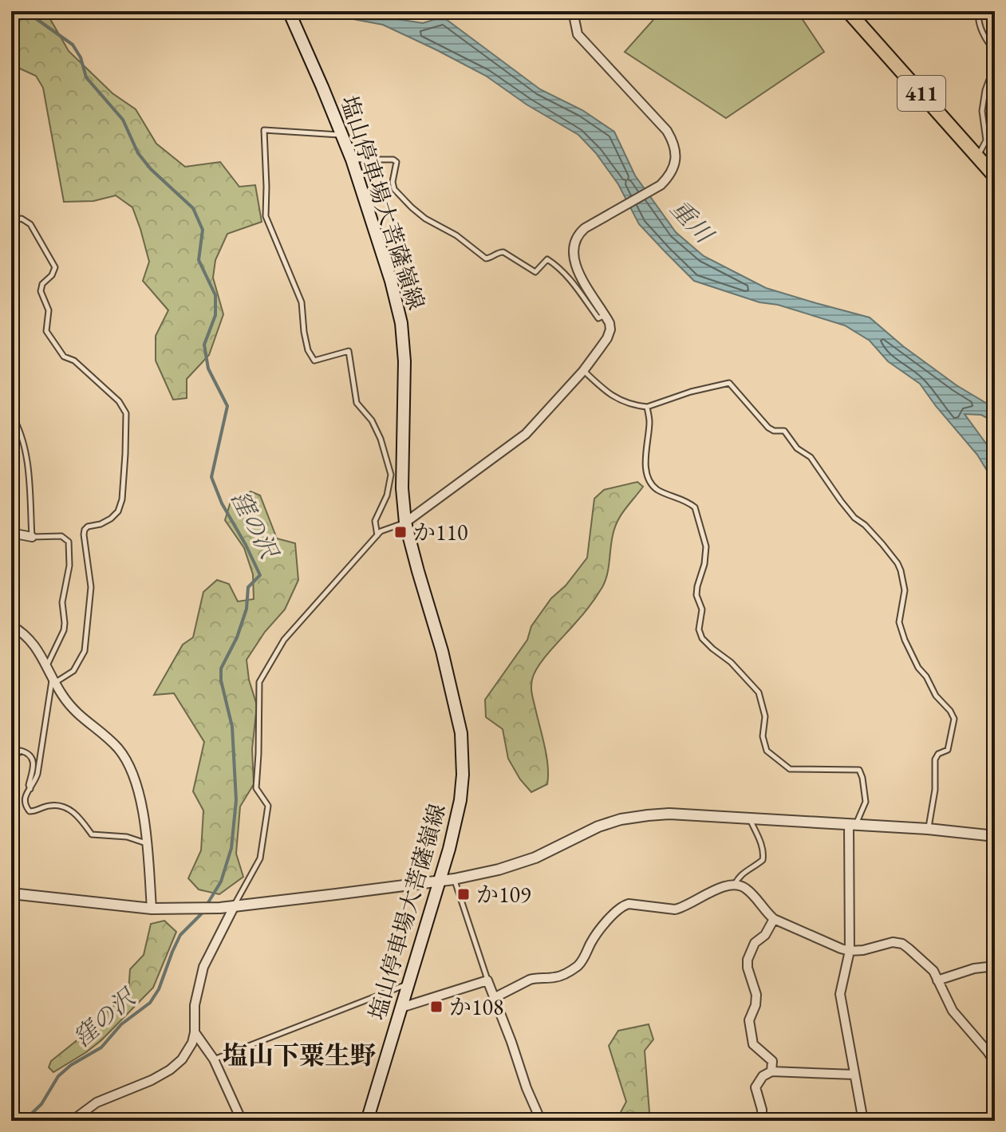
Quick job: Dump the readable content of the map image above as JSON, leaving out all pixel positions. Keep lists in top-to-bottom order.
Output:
{
  "streets": {
    "highway": ["411"],
    "main road": ["塩山停車場大菩薩嶺線"]
  },
  "districts": ["塩山下粟生野"],
  "water": ["重川", "窪の沢"],
  "places": {
    "transit": ["か110", "か109", "か108"]
  }
}
